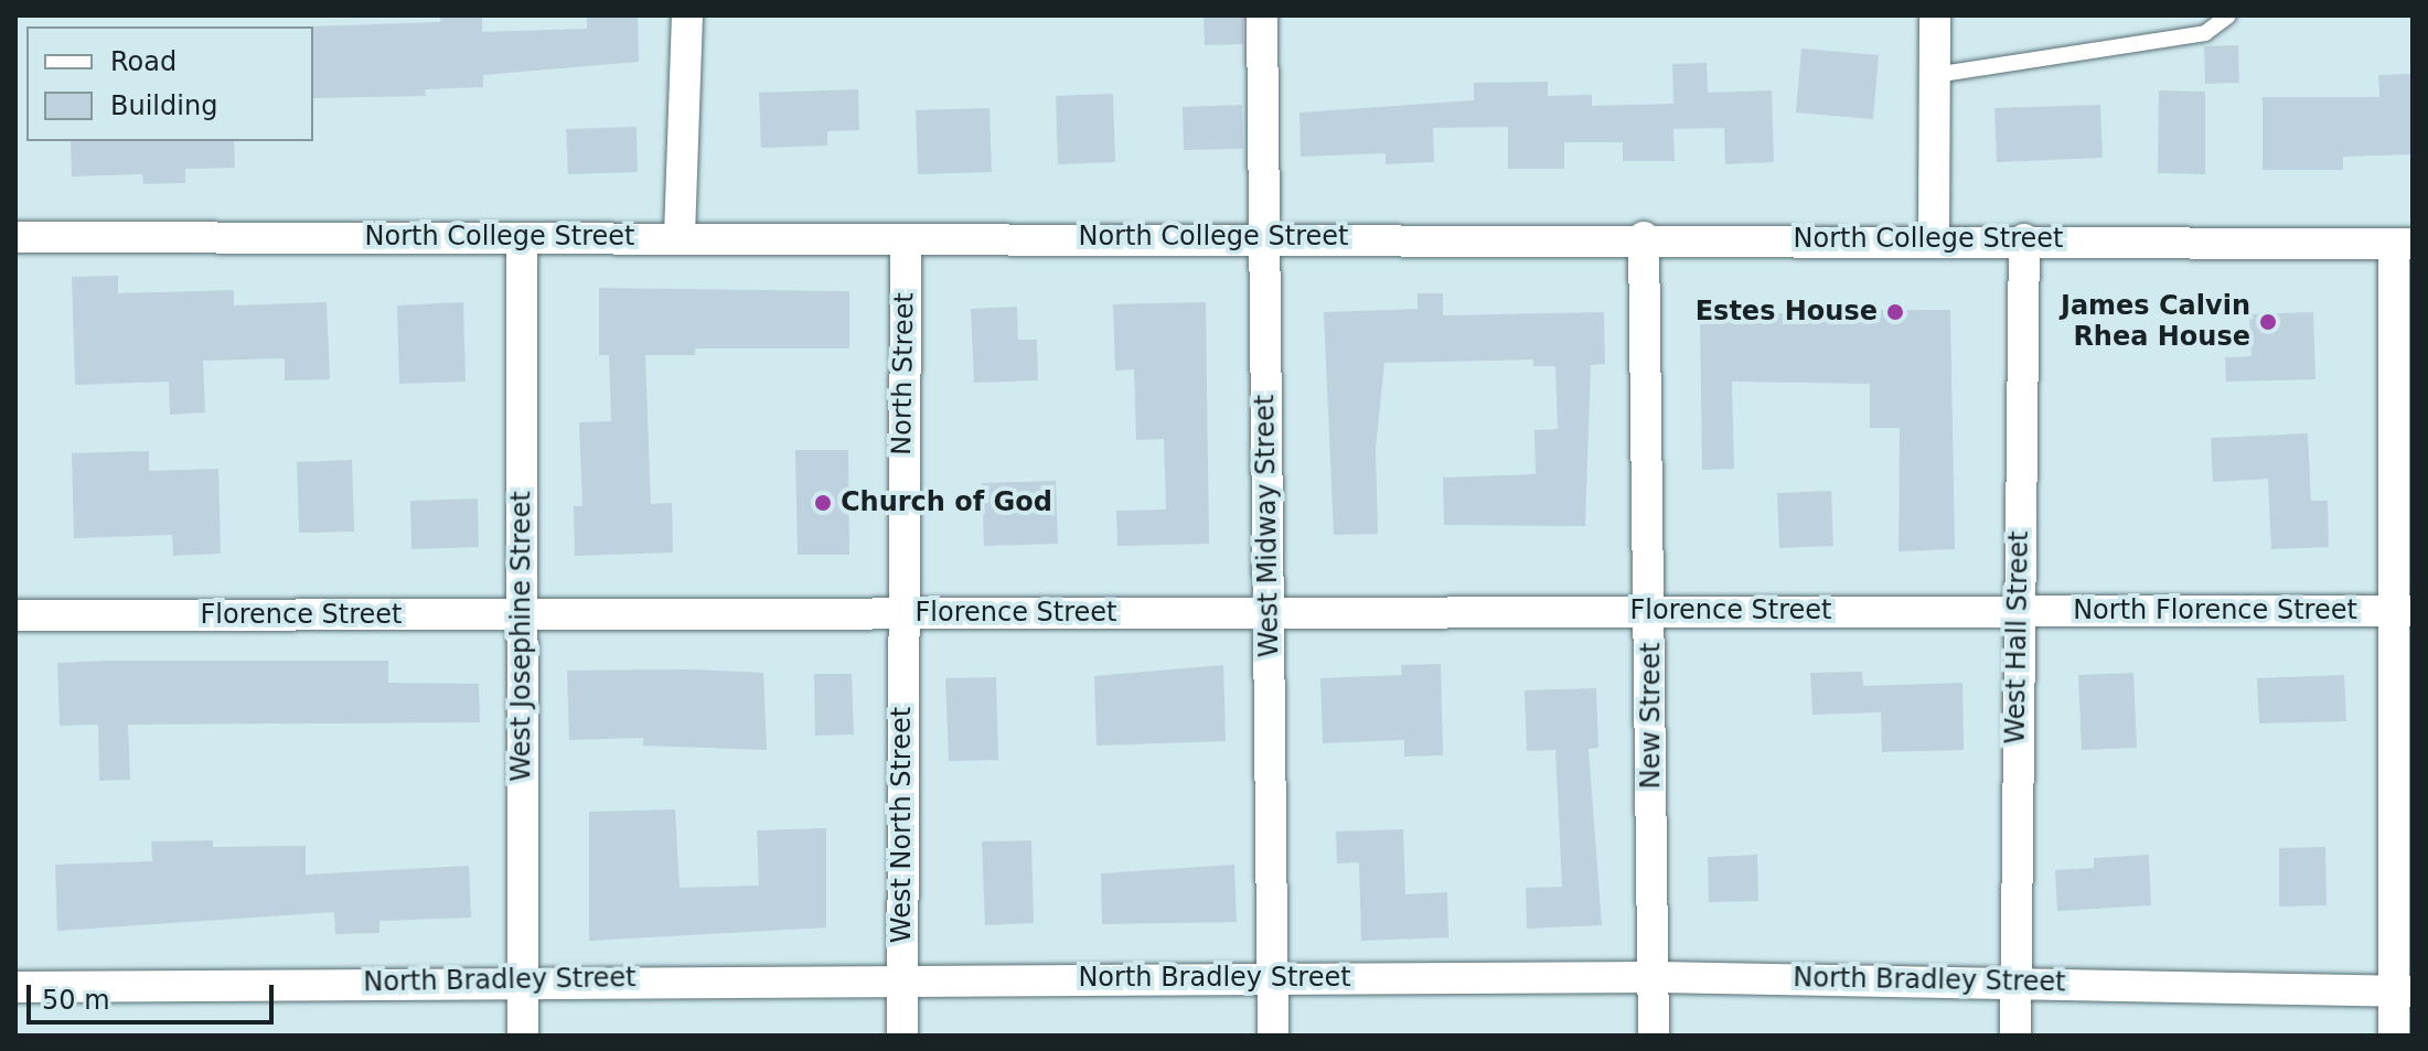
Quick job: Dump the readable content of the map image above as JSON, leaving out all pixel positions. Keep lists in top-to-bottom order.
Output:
{
  "streets": {
    "street": [
      "North College Street",
      "North Street",
      "West Midway Street",
      "Florence Street",
      "North Florence Street",
      "West Josephine Street",
      "West Hall Street",
      "New Street",
      "West North Street",
      "North Bradley Street"
    ]
  },
  "crossings": [
    ["North College Street", "North Street"],
    ["North College Street", "West Midway Street"],
    ["North College Street", "West Josephine Street"],
    ["North College Street", "West Hall Street"],
    ["North College Street", "New Street"],
    ["North Street", "Florence Street"],
    ["North Street", "West North Street"],
    ["West Midway Street", "Florence Street"],
    ["West Midway Street", "North Bradley Street"],
    ["Florence Street", "North Florence Street"],
    ["Florence Street", "West Josephine Street"],
    ["Florence Street", "West Hall Street"],
    ["Florence Street", "New Street"],
    ["Florence Street", "West North Street"],
    ["North Florence Street", "West Hall Street"],
    ["West Josephine Street", "North Bradley Street"],
    ["West Hall Street", "North Bradley Street"],
    ["New Street", "North Bradley Street"],
    ["West North Street", "North Bradley Street"]
  ],
  "places": ["Estes House", "James Calvin Rhea House", "Church of God"],
  "legend": ["Road", "Building"],
  "scale_bar": "50 m"
}
